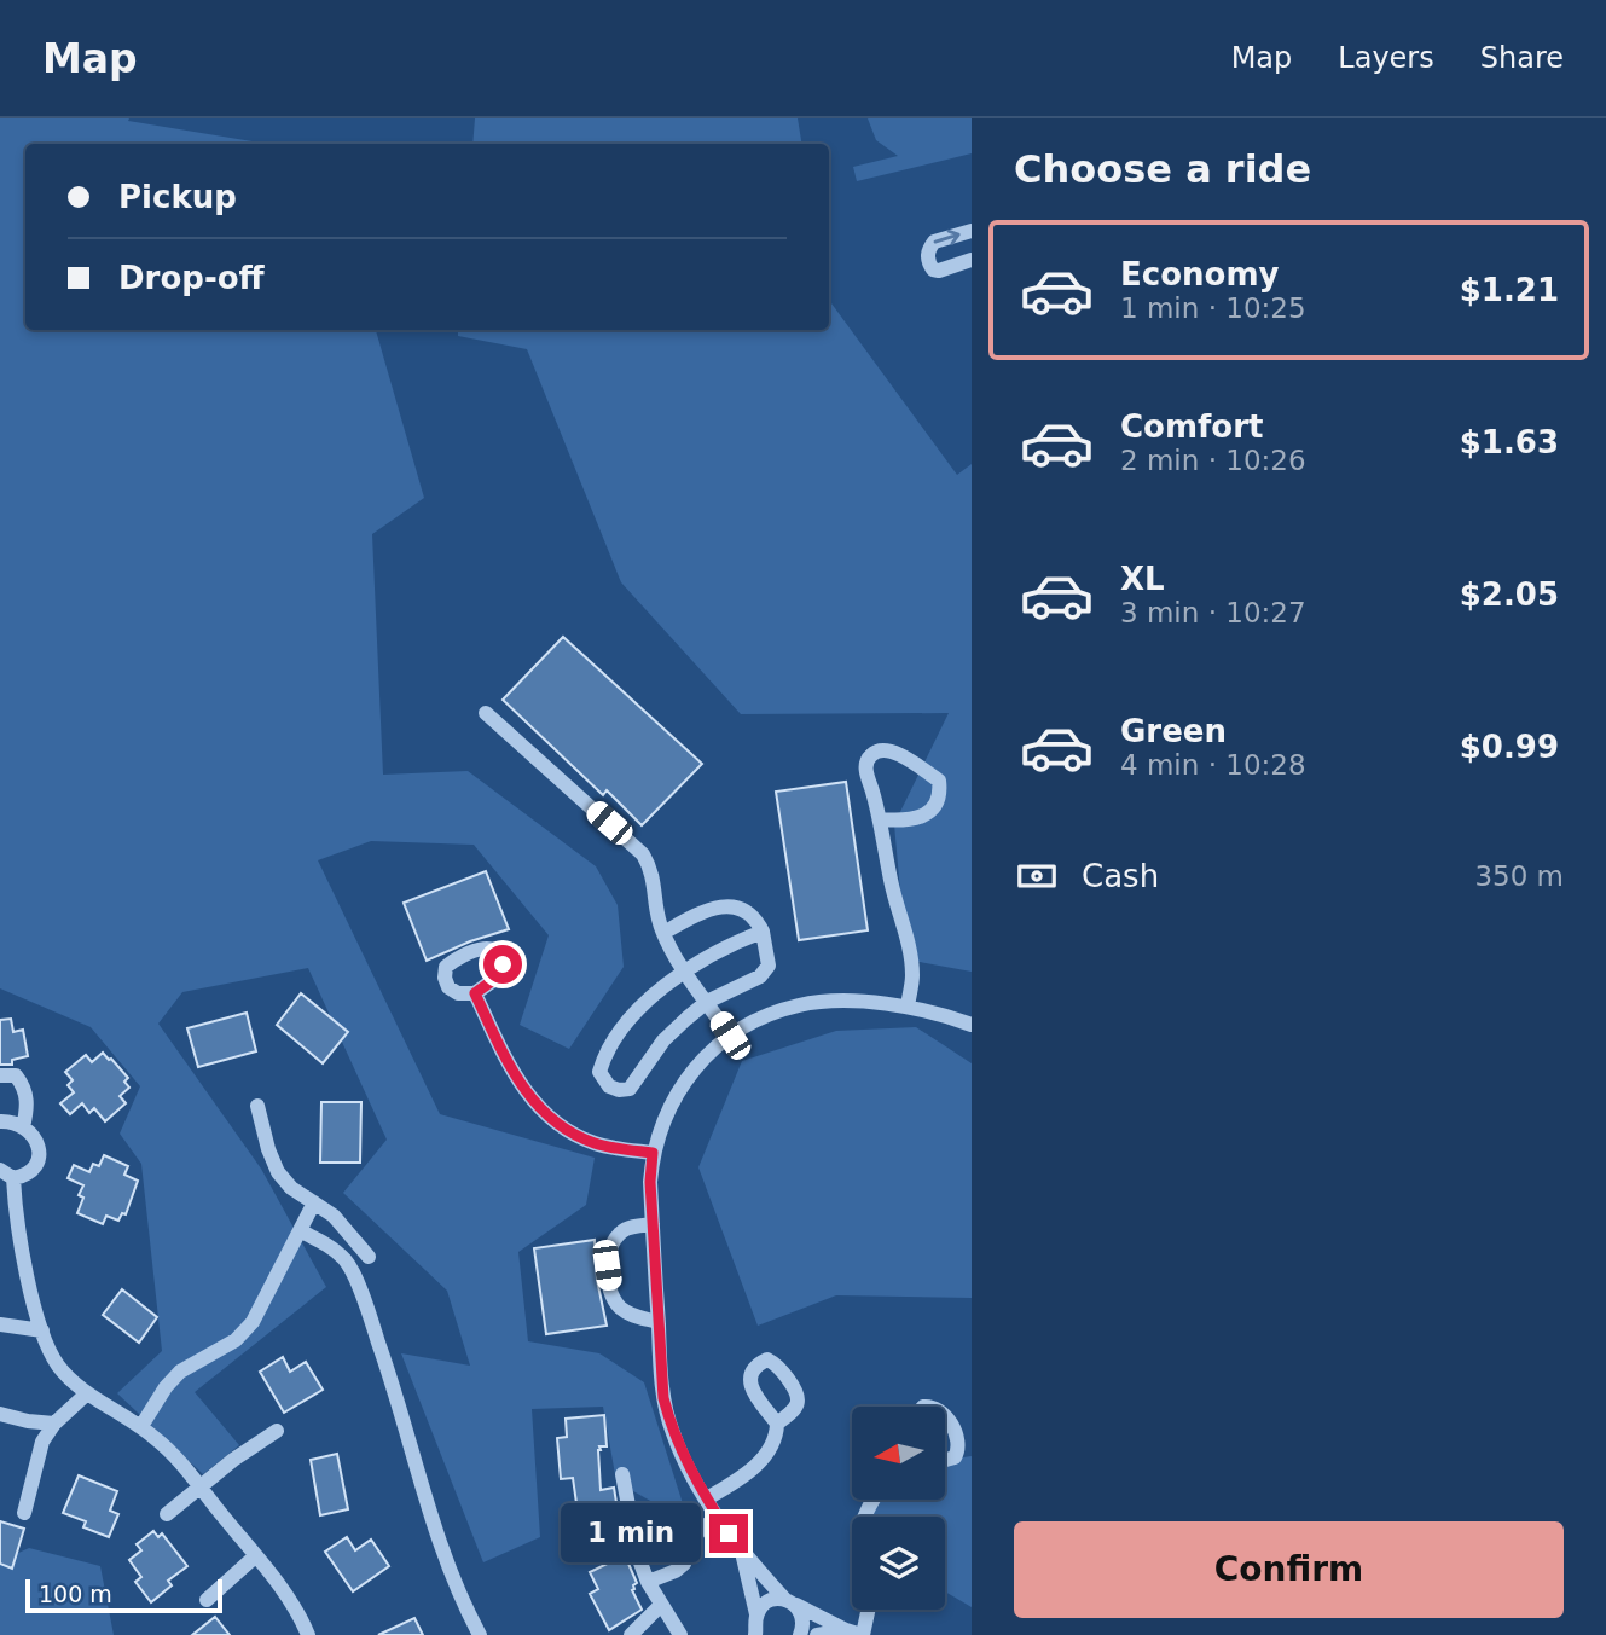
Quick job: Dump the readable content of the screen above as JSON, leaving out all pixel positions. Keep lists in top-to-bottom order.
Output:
{
  "scale_bar": "100 m",
  "north": "left",
  "page": {
    "header": "Map",
    "nav": ["Map", "Layers", "Share"],
    "heading": "Choose a ride",
    "banner": ["Pickup", "Drop-off"],
    "list": [
      {
        "name": "Economy",
        "note": "1 min · 10:25",
        "value": "$1.21"
      },
      {
        "name": "Comfort",
        "note": "2 min · 10:26",
        "value": "$1.63"
      },
      {
        "name": "XL",
        "note": "3 min · 10:27",
        "value": "$2.05"
      },
      {
        "name": "Green",
        "note": "4 min · 10:28",
        "value": "$0.99"
      }
    ],
    "pay": ["Cash", "350 m"],
    "bubble": "1 min",
    "buttons": "Confirm",
    "scale": "100 m"
  }
}
